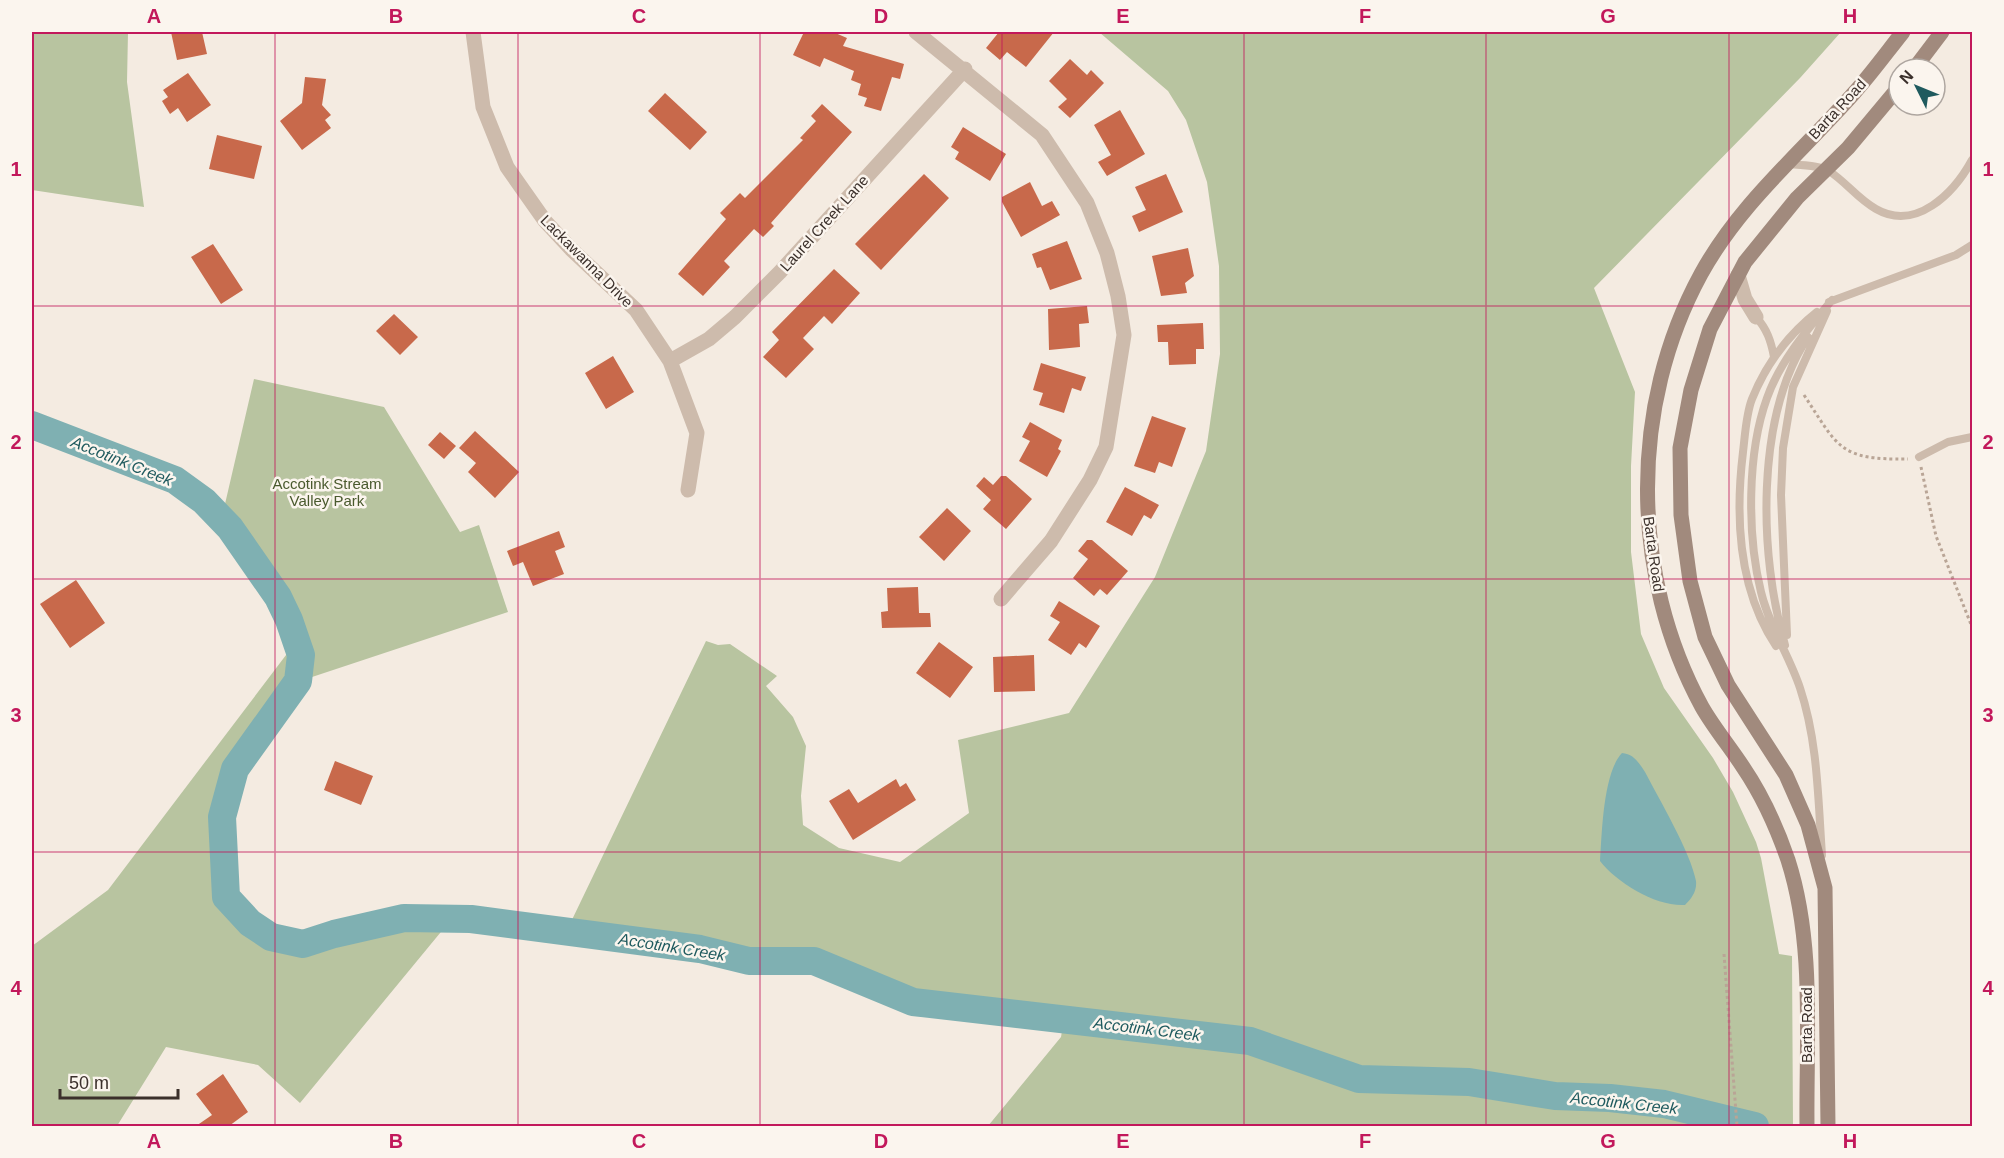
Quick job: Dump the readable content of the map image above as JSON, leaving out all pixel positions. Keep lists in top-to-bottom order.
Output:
{
  "streets": {
    "street": ["Barta Road", "Laurel Creek Lane", "Lackawanna Drive"]
  },
  "crossings": [
    ["Laurel Creek Lane", "Lackawanna Drive"]
  ],
  "water": ["Accotink Creek"],
  "parks": ["Accotink Stream Valley Park"],
  "scale_bar": "50 m",
  "north": "top left",
  "grid": {
    "columns": [
      "A",
      "B",
      "C",
      "D",
      "E",
      "F",
      "G",
      "H"
    ],
    "rows": [
      "1",
      "2",
      "3",
      "4"
    ]
  }
}
